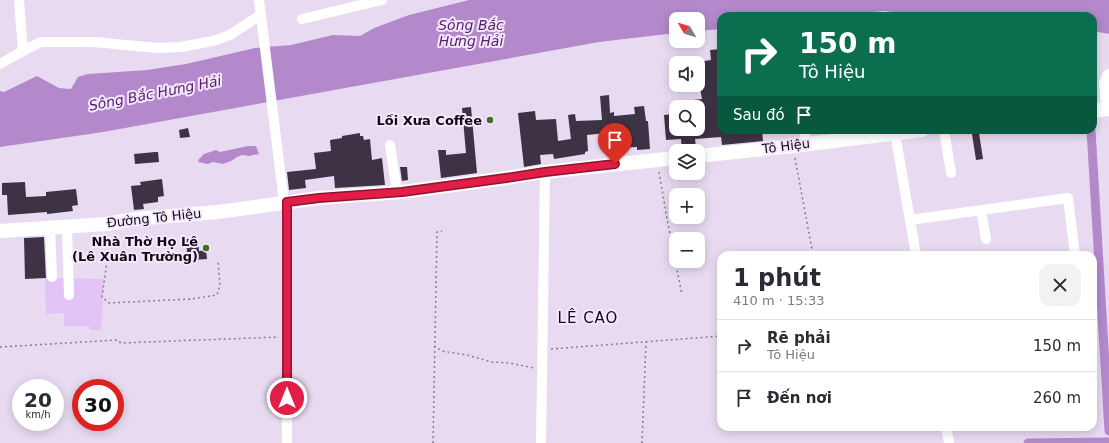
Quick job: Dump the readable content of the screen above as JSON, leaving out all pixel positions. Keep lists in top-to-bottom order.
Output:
{
  "streets": {
    "main road": ["Tô Hiệu", "Đường Tô Hiệu"]
  },
  "districts": ["LÊ CAO"],
  "water": ["Sông Bắc Hưng Hải"],
  "places": ["Lối Xưa Coffee", "Nhà Thờ Họ Lê (Lê Xuân Trường)"],
  "north": "top left",
  "page": {
    "map_buttons": ["+", "−"],
    "turn": ["150 m", "Tô Hiệu"],
    "then": "Sau đó",
    "heading": ["1 phút", "410 m · 15:33"],
    "list": [
      {
        "name": "Rẽ phải",
        "note": "Tô Hiệu",
        "value": "150 m"
      },
      {
        "name": "Đến nơi",
        "value": "260 m"
      }
    ],
    "speed": "20 km/h",
    "limit": "30"
  }
}
